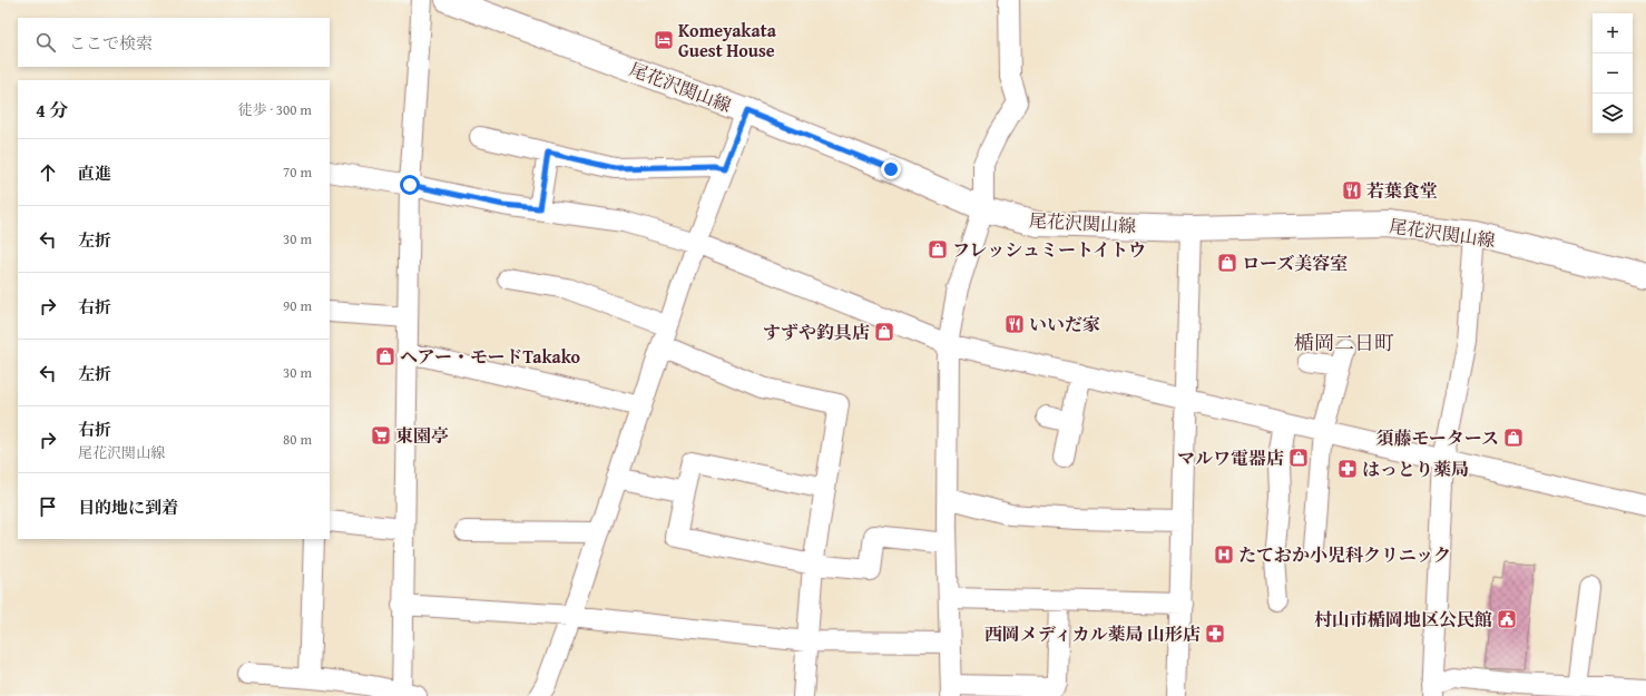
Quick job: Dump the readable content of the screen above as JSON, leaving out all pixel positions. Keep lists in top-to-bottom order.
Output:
{
  "streets": {
    "main road": ["尾花沢関山線"]
  },
  "districts": ["楯岡二日町"],
  "places": {
    "hotel": ["Komeyakata Guest House"],
    "restaurant": ["若葉食堂", "いいだ家"],
    "shop": [
      "フレッシュミートイトウ",
      "ローズ美容室",
      "すずや釣具店",
      "ヘアー・モードTakako",
      "須藤モータース",
      "マルワ電器店"
    ],
    "supermarket": ["東園亭"],
    "pharmacy": ["はっとり薬局", "西岡メディカル薬局 山形店"],
    "hospital": ["たておか小児科クリニック"],
    "public building": ["村山市楯岡地区公民館"]
  },
  "page": {
    "map_buttons": ["+", "−"],
    "search": "ここで検索",
    "heading": ["4 分", "徒歩 · 300 m"],
    "list": [
      ["直進", "70 m"],
      ["左折", "30 m"],
      ["右折", "90 m"],
      ["左折", "30 m"],
      ["右折", "尾花沢関山線", "80 m"],
      "目的地に到着"
    ]
  }
}
